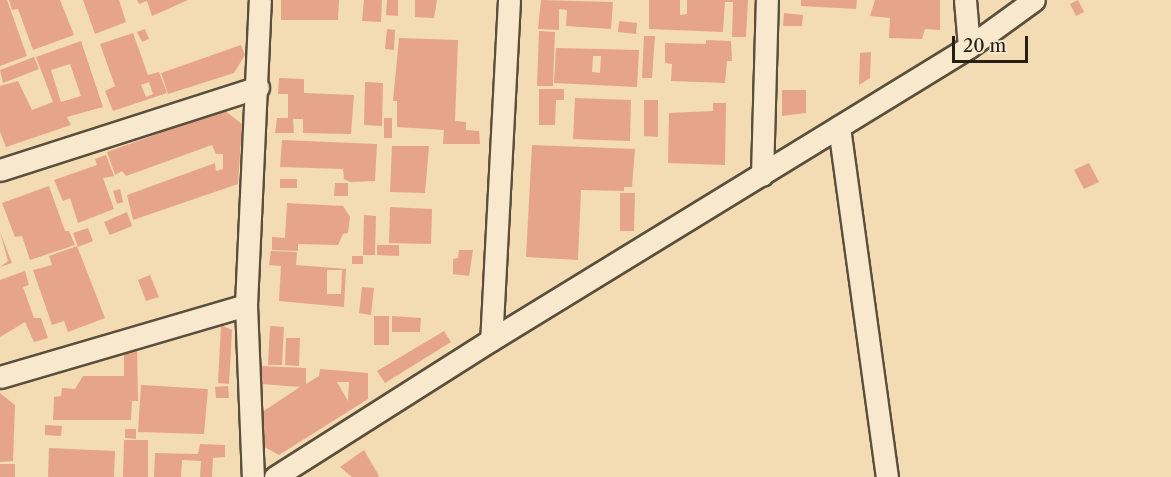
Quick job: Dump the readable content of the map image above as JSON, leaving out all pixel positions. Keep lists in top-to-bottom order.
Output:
{
  "scale_bar": "20 m"
}
